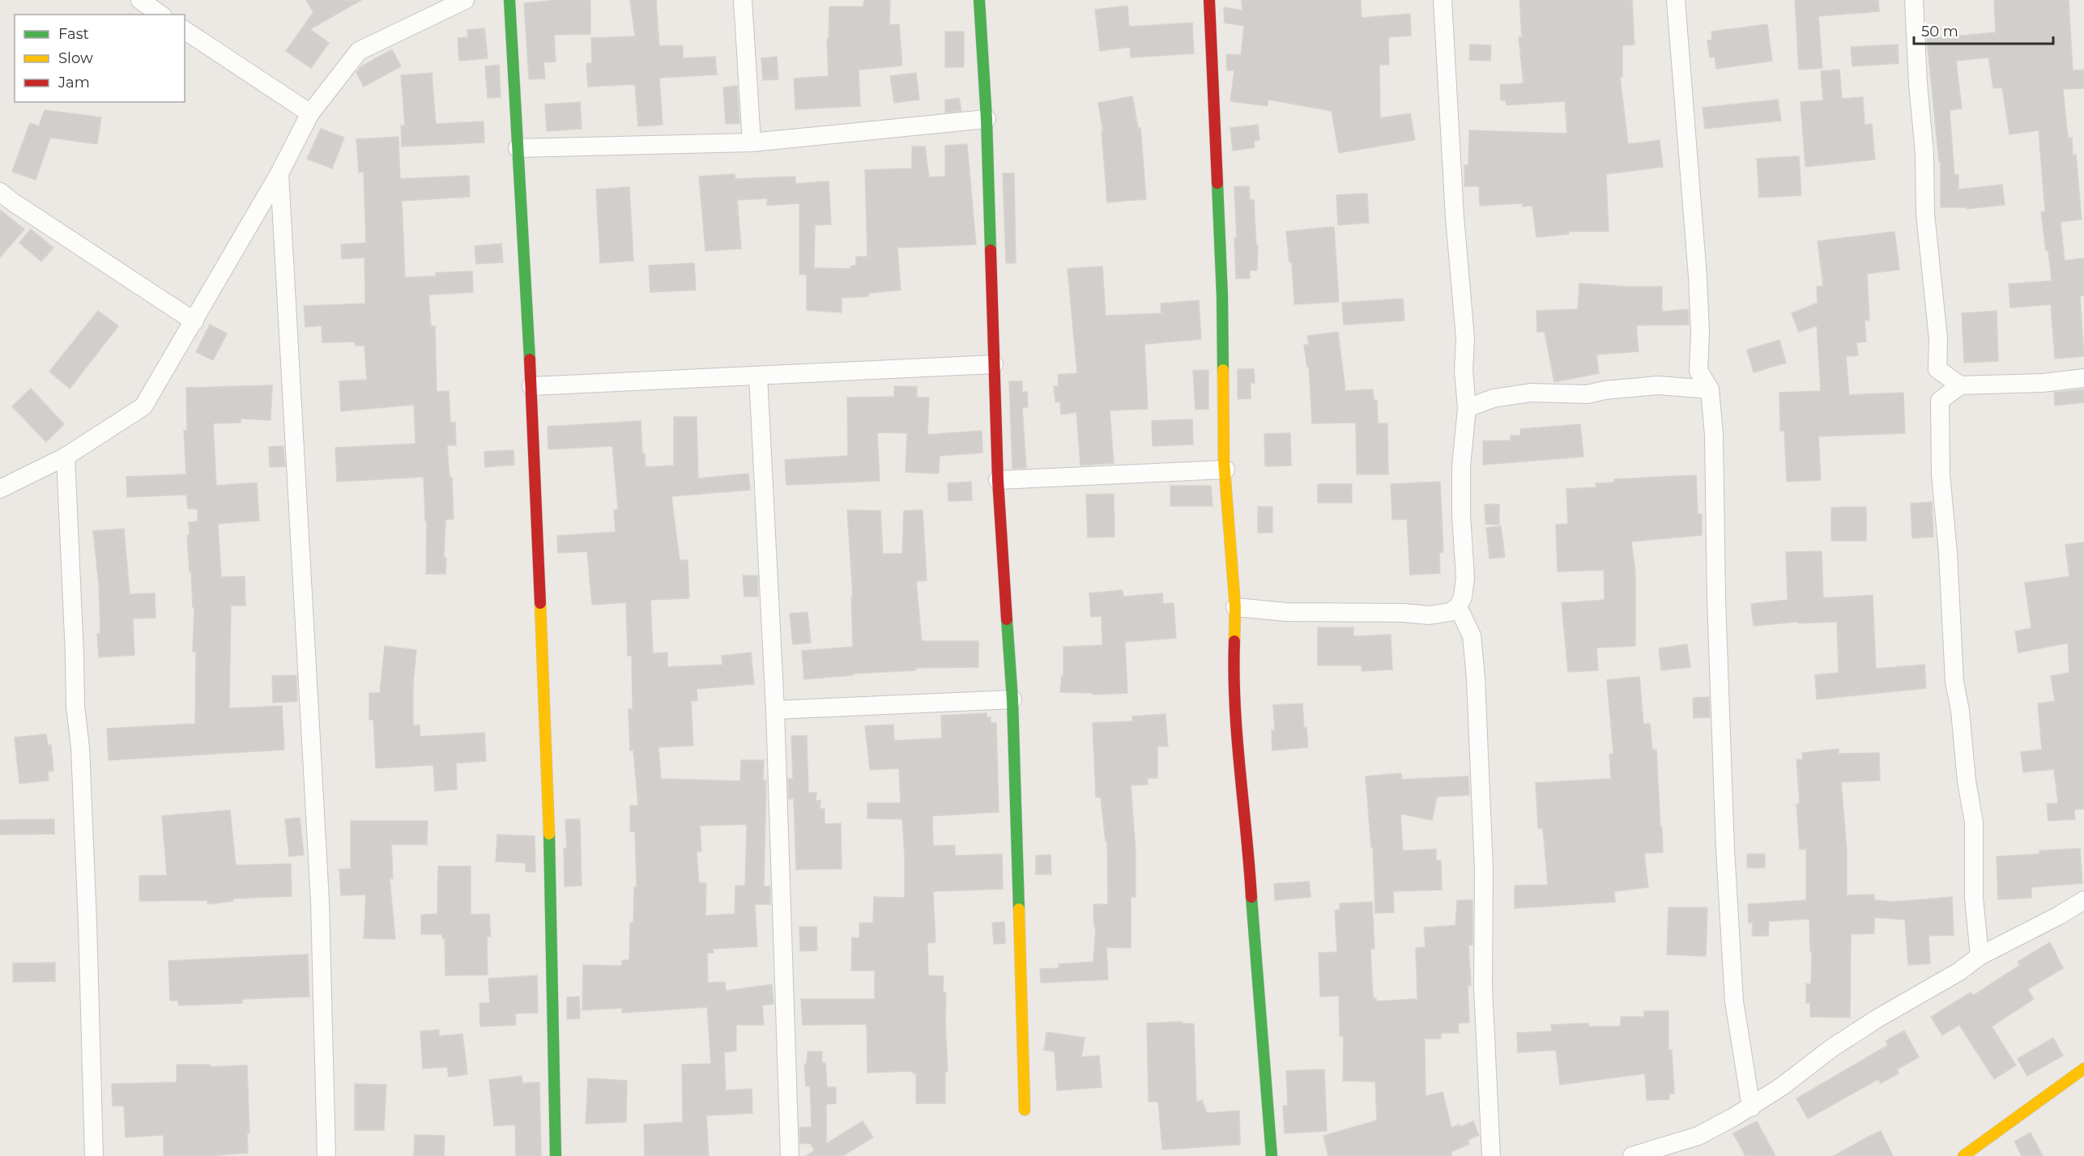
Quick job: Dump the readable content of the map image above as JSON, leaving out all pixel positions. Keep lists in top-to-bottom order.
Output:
{
  "legend": ["Fast", "Slow", "Jam"],
  "scale_bar": "50 m"
}
